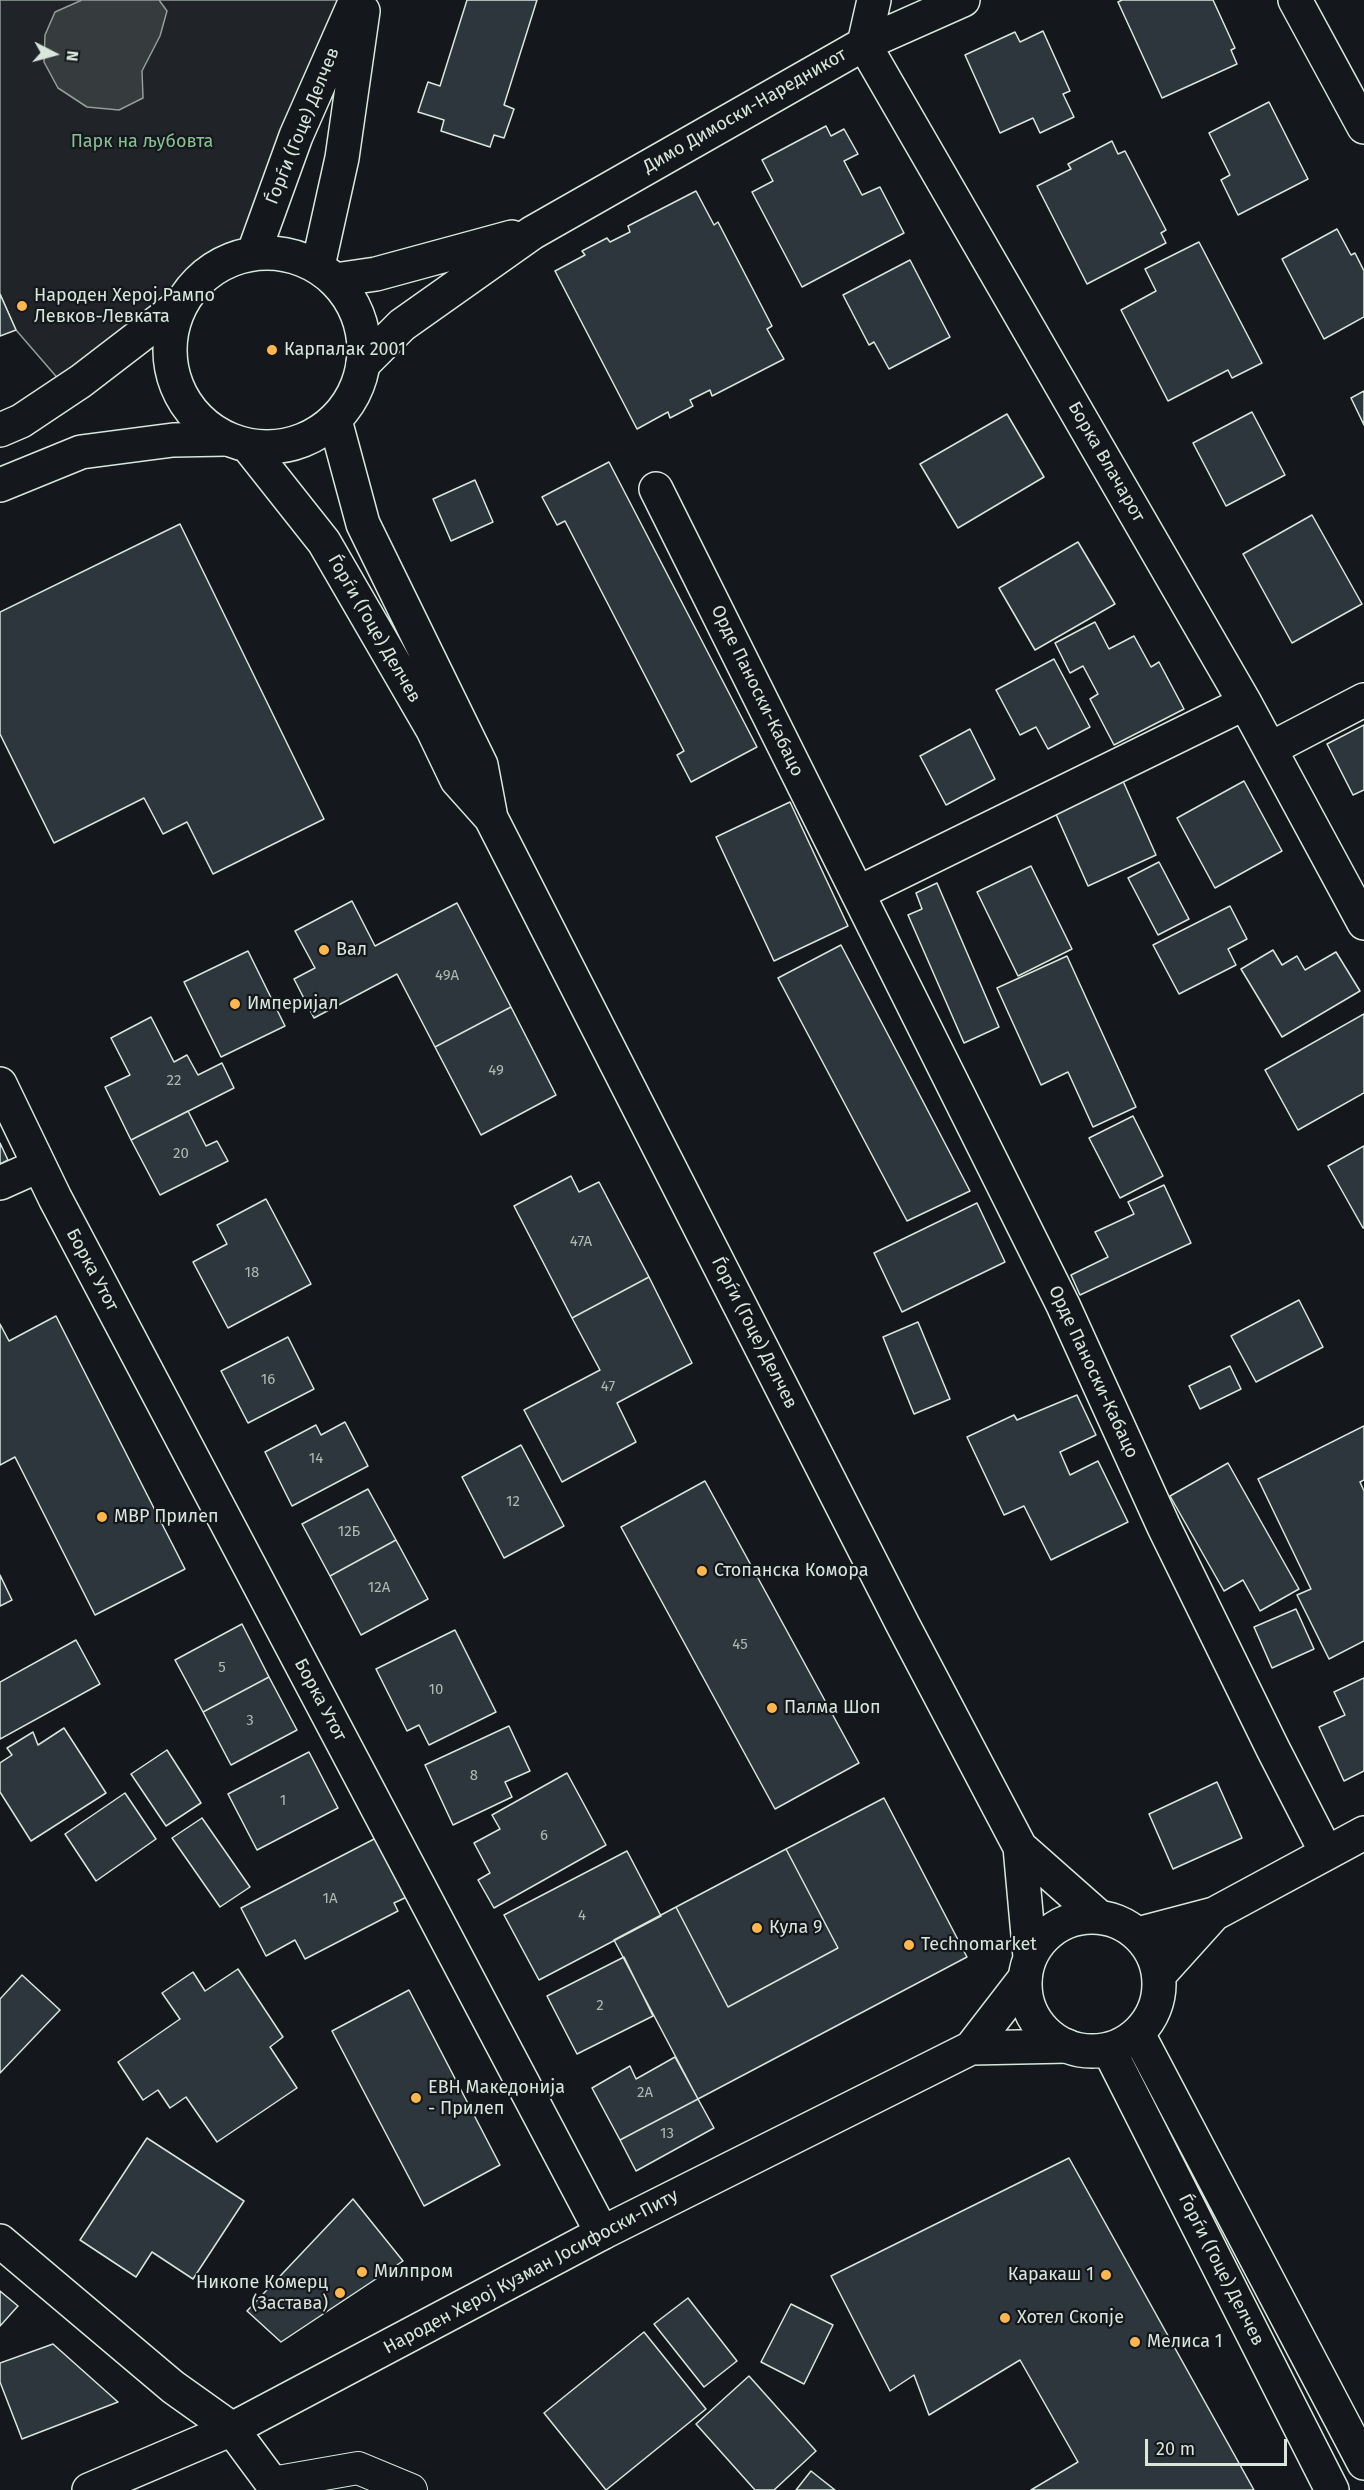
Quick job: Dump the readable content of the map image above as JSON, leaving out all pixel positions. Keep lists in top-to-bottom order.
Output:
{
  "streets": {
    "street": [
      "Димо Димоски-Наредникот",
      "Ѓорѓи (Гоце) Делчев",
      "Борка Влачарот",
      "Орде Паноски-Кабацо",
      "Борка Утот",
      "Народен Херој Кузман Јосифоски-Питу"
    ]
  },
  "crossings": [
    ["Димо Димоски-Наредникот", "Ѓорѓи (Гоце) Делчев"],
    ["Димо Димоски-Наредникот", "Борка Влачарот"],
    ["Ѓорѓи (Гоце) Делчев", "Народен Херој Кузман Јосифоски-Питу"],
    ["Борка Утот", "Народен Херој Кузман Јосифоски-Питу"]
  ],
  "parks": ["Парк на љубовта"],
  "places": [
    "Народен Херој Рампо Левков-Левката",
    "Карпалак 2001",
    "Вал",
    "Империјал",
    "МВР Прилеп",
    "Стопанска Комора",
    "Палма Шоп",
    "Кула 9",
    "Technomarket",
    "ЕВН Македонија - Прилеп",
    "Милпром",
    "Каракаш 1",
    "Никопе Комерц (Застава)",
    "Хотел Скопје",
    "Мелиса 1"
  ],
  "house_numbers": [
    "49А",
    "49",
    "22",
    "20",
    "47А",
    "18",
    "16",
    "47",
    "14",
    "12",
    "12Б",
    "12А",
    "45",
    "5",
    "10",
    "3",
    "8",
    "1",
    "6",
    "1А",
    "4",
    "2",
    "2А",
    "13"
  ],
  "scale_bar": "20 m",
  "north": "right"
}
